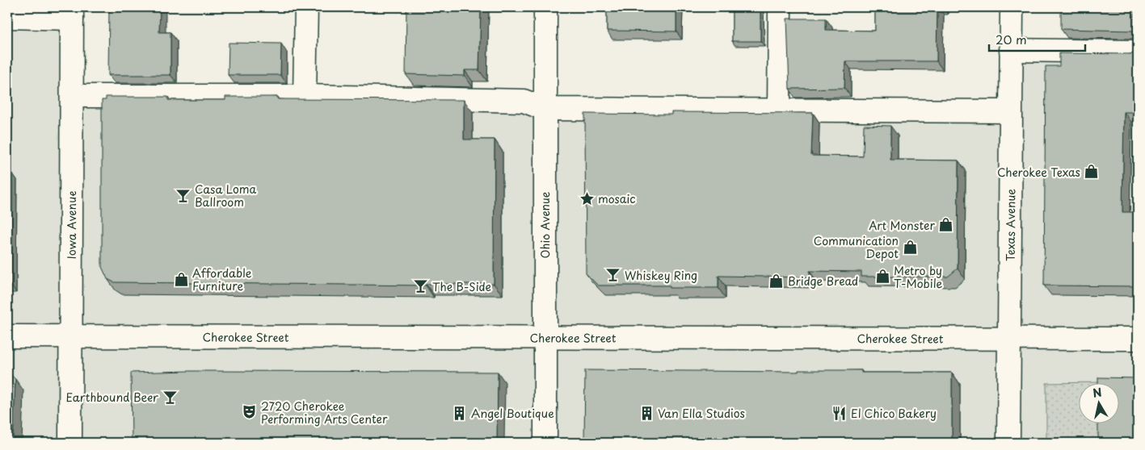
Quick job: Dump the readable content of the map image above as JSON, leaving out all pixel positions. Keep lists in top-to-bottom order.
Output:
{
  "streets": {
    "street": [
      "Iowa Avenue",
      "Ohio Avenue",
      "Texas Avenue",
      "Cherokee Street"
    ]
  },
  "crossings": [
    ["Iowa Avenue", "Cherokee Street"],
    ["Ohio Avenue", "Cherokee Street"],
    ["Texas Avenue", "Cherokee Street"]
  ],
  "places": {
    "shop": [
      "Cherokee Texas",
      "Art Monster",
      "Communication Depot",
      "Metro by T-Mobile",
      "Affordable Furniture",
      "Bridge Bread"
    ],
    "bar": [
      "Casa Loma Ballroom",
      "Whiskey Ring",
      "The B-Side",
      "Earthbound Beer"
    ],
    "place": ["mosaic"],
    "theatre": ["2720 Cherokee Performing Arts Center"],
    "building": ["Angel Boutique", "Van Ella Studios"],
    "restaurant": ["El Chico Bakery"]
  },
  "scale_bar": "20 m",
  "north": "top"
}
